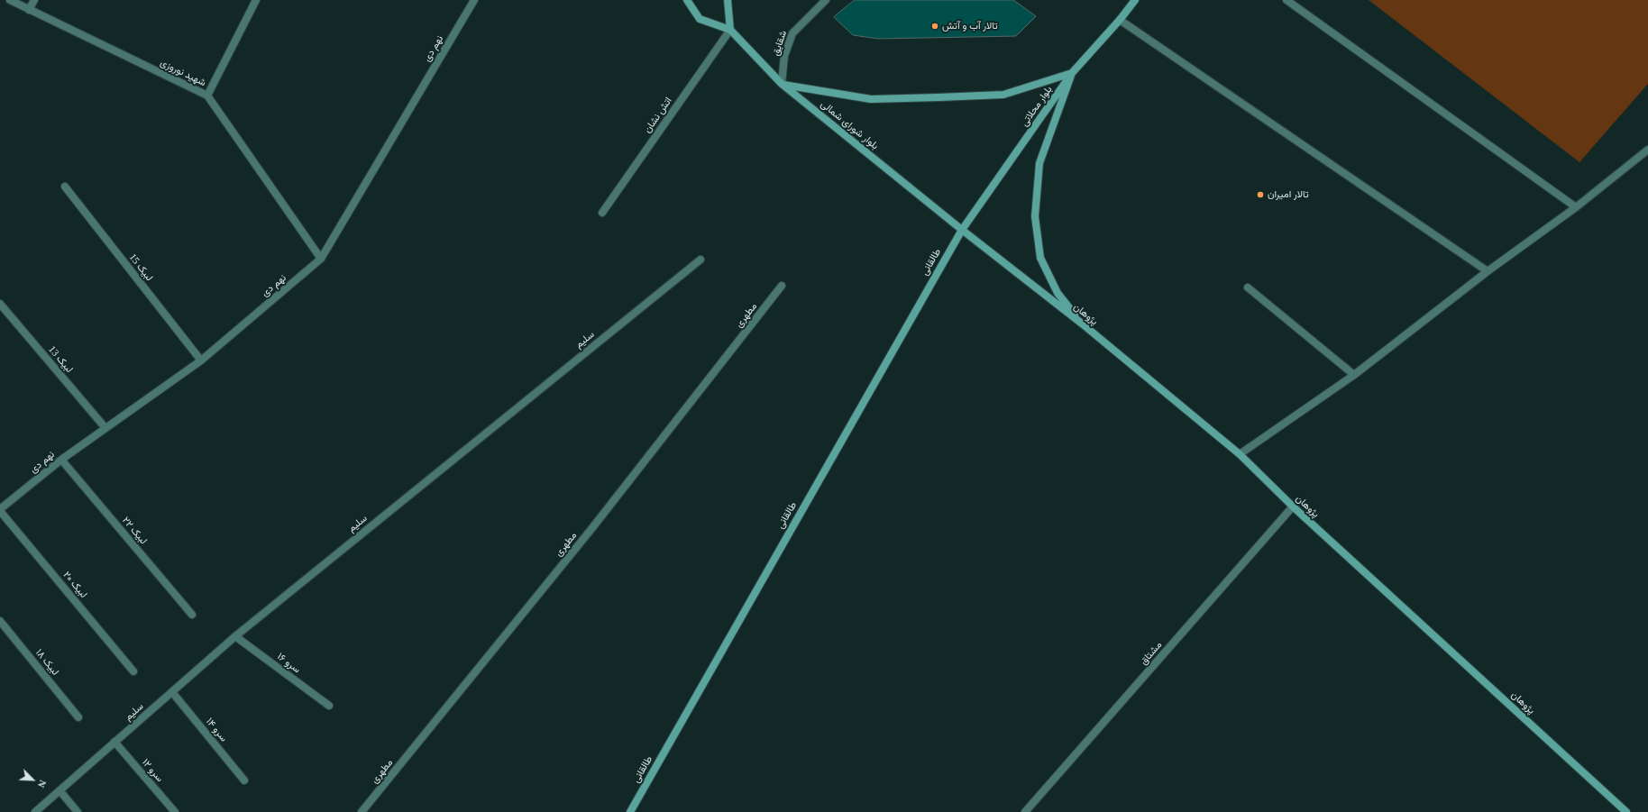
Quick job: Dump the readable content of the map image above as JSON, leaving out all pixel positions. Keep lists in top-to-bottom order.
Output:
{
  "streets": {
    "main road": [
      "بلوار محلاتی",
      "بلوار شورای شمالی",
      "طالقانی",
      "پژوهان"
    ],
    "street": [
      "شقایق",
      "نهم دی",
      "شهید نوروزی",
      "اتش نشان",
      "لبیک 15",
      "مطهری",
      "سلیم",
      "لبیک 13",
      "لبیک ۲۲",
      "لبیک ۲۰",
      "مشتاق",
      "لبیک ۱۸",
      "سرو ۱۶",
      "سرو ۱۴",
      "سرو ۱۲"
    ]
  },
  "crossings": [
    ["شقایق", "بلوار شورای شمالی"],
    ["نهم دی", "شهید نوروزی"],
    ["نهم دی", "لبیک 15"],
    ["نهم دی", "لبیک 13"],
    ["نهم دی", "لبیک ۲۲"],
    ["نهم دی", "لبیک ۲۰"],
    ["بلوار محلاتی", "بلوار شورای شمالی"],
    ["بلوار محلاتی", "طالقانی"],
    ["بلوار محلاتی", "پژوهان"],
    ["اتش نشان", "بلوار شورای شمالی"],
    ["بلوار شورای شمالی", "طالقانی"],
    ["بلوار شورای شمالی", "پژوهان"],
    ["طالقانی", "پژوهان"],
    ["پژوهان", "مشتاق"],
    ["سلیم", "سرو ۱۶"],
    ["سلیم", "سرو ۱۴"],
    ["سلیم", "سرو ۱۲"]
  ],
  "places": ["تالار آب و آتش", "تالار امیران"],
  "north": "bottom right"
}
